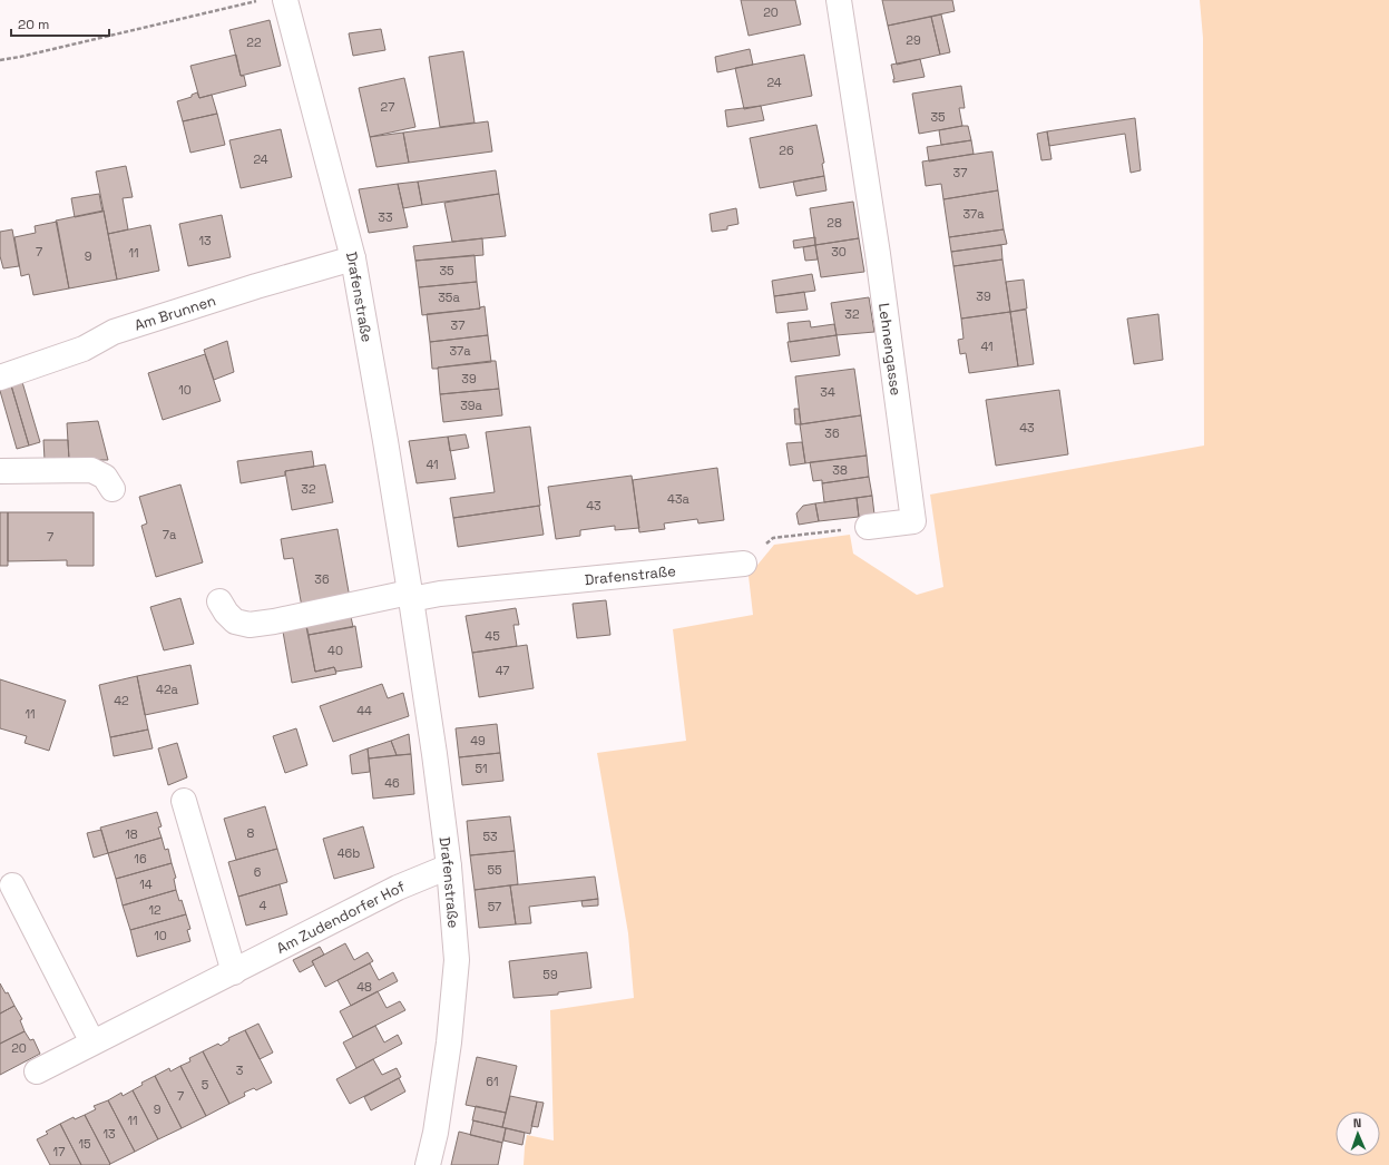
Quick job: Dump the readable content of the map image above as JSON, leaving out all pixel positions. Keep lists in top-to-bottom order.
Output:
{
  "streets": {
    "street": [
      "Drafenstraße",
      "Am Brunnen",
      "Lehnengasse",
      "Am Zudendorfer Hof"
    ]
  },
  "crossings": [
    ["Drafenstraße", "Am Brunnen"],
    ["Drafenstraße", "Am Zudendorfer Hof"]
  ],
  "house_numbers": [
    "20",
    "29",
    "22",
    "24",
    "27",
    "35",
    "26",
    "24",
    "37",
    "37a",
    "33",
    "28",
    "13",
    "7",
    "30",
    "11",
    "9",
    "35",
    "39",
    "35a",
    "32",
    "37",
    "41",
    "37a",
    "39",
    "10",
    "34",
    "39a",
    "43",
    "36",
    "41",
    "38",
    "32",
    "43a",
    "43",
    "7a",
    "7",
    "36",
    "45",
    "40",
    "47",
    "42a",
    "42",
    "44",
    "11",
    "49",
    "51",
    "46",
    "8",
    "18",
    "53",
    "46b",
    "16",
    "55",
    "6",
    "14",
    "4",
    "57",
    "12",
    "10",
    "59",
    "48",
    "20",
    "3",
    "61",
    "5",
    "7",
    "9",
    "11",
    "13",
    "15",
    "17"
  ],
  "scale_bar": "20 m",
  "north": "top"
}
